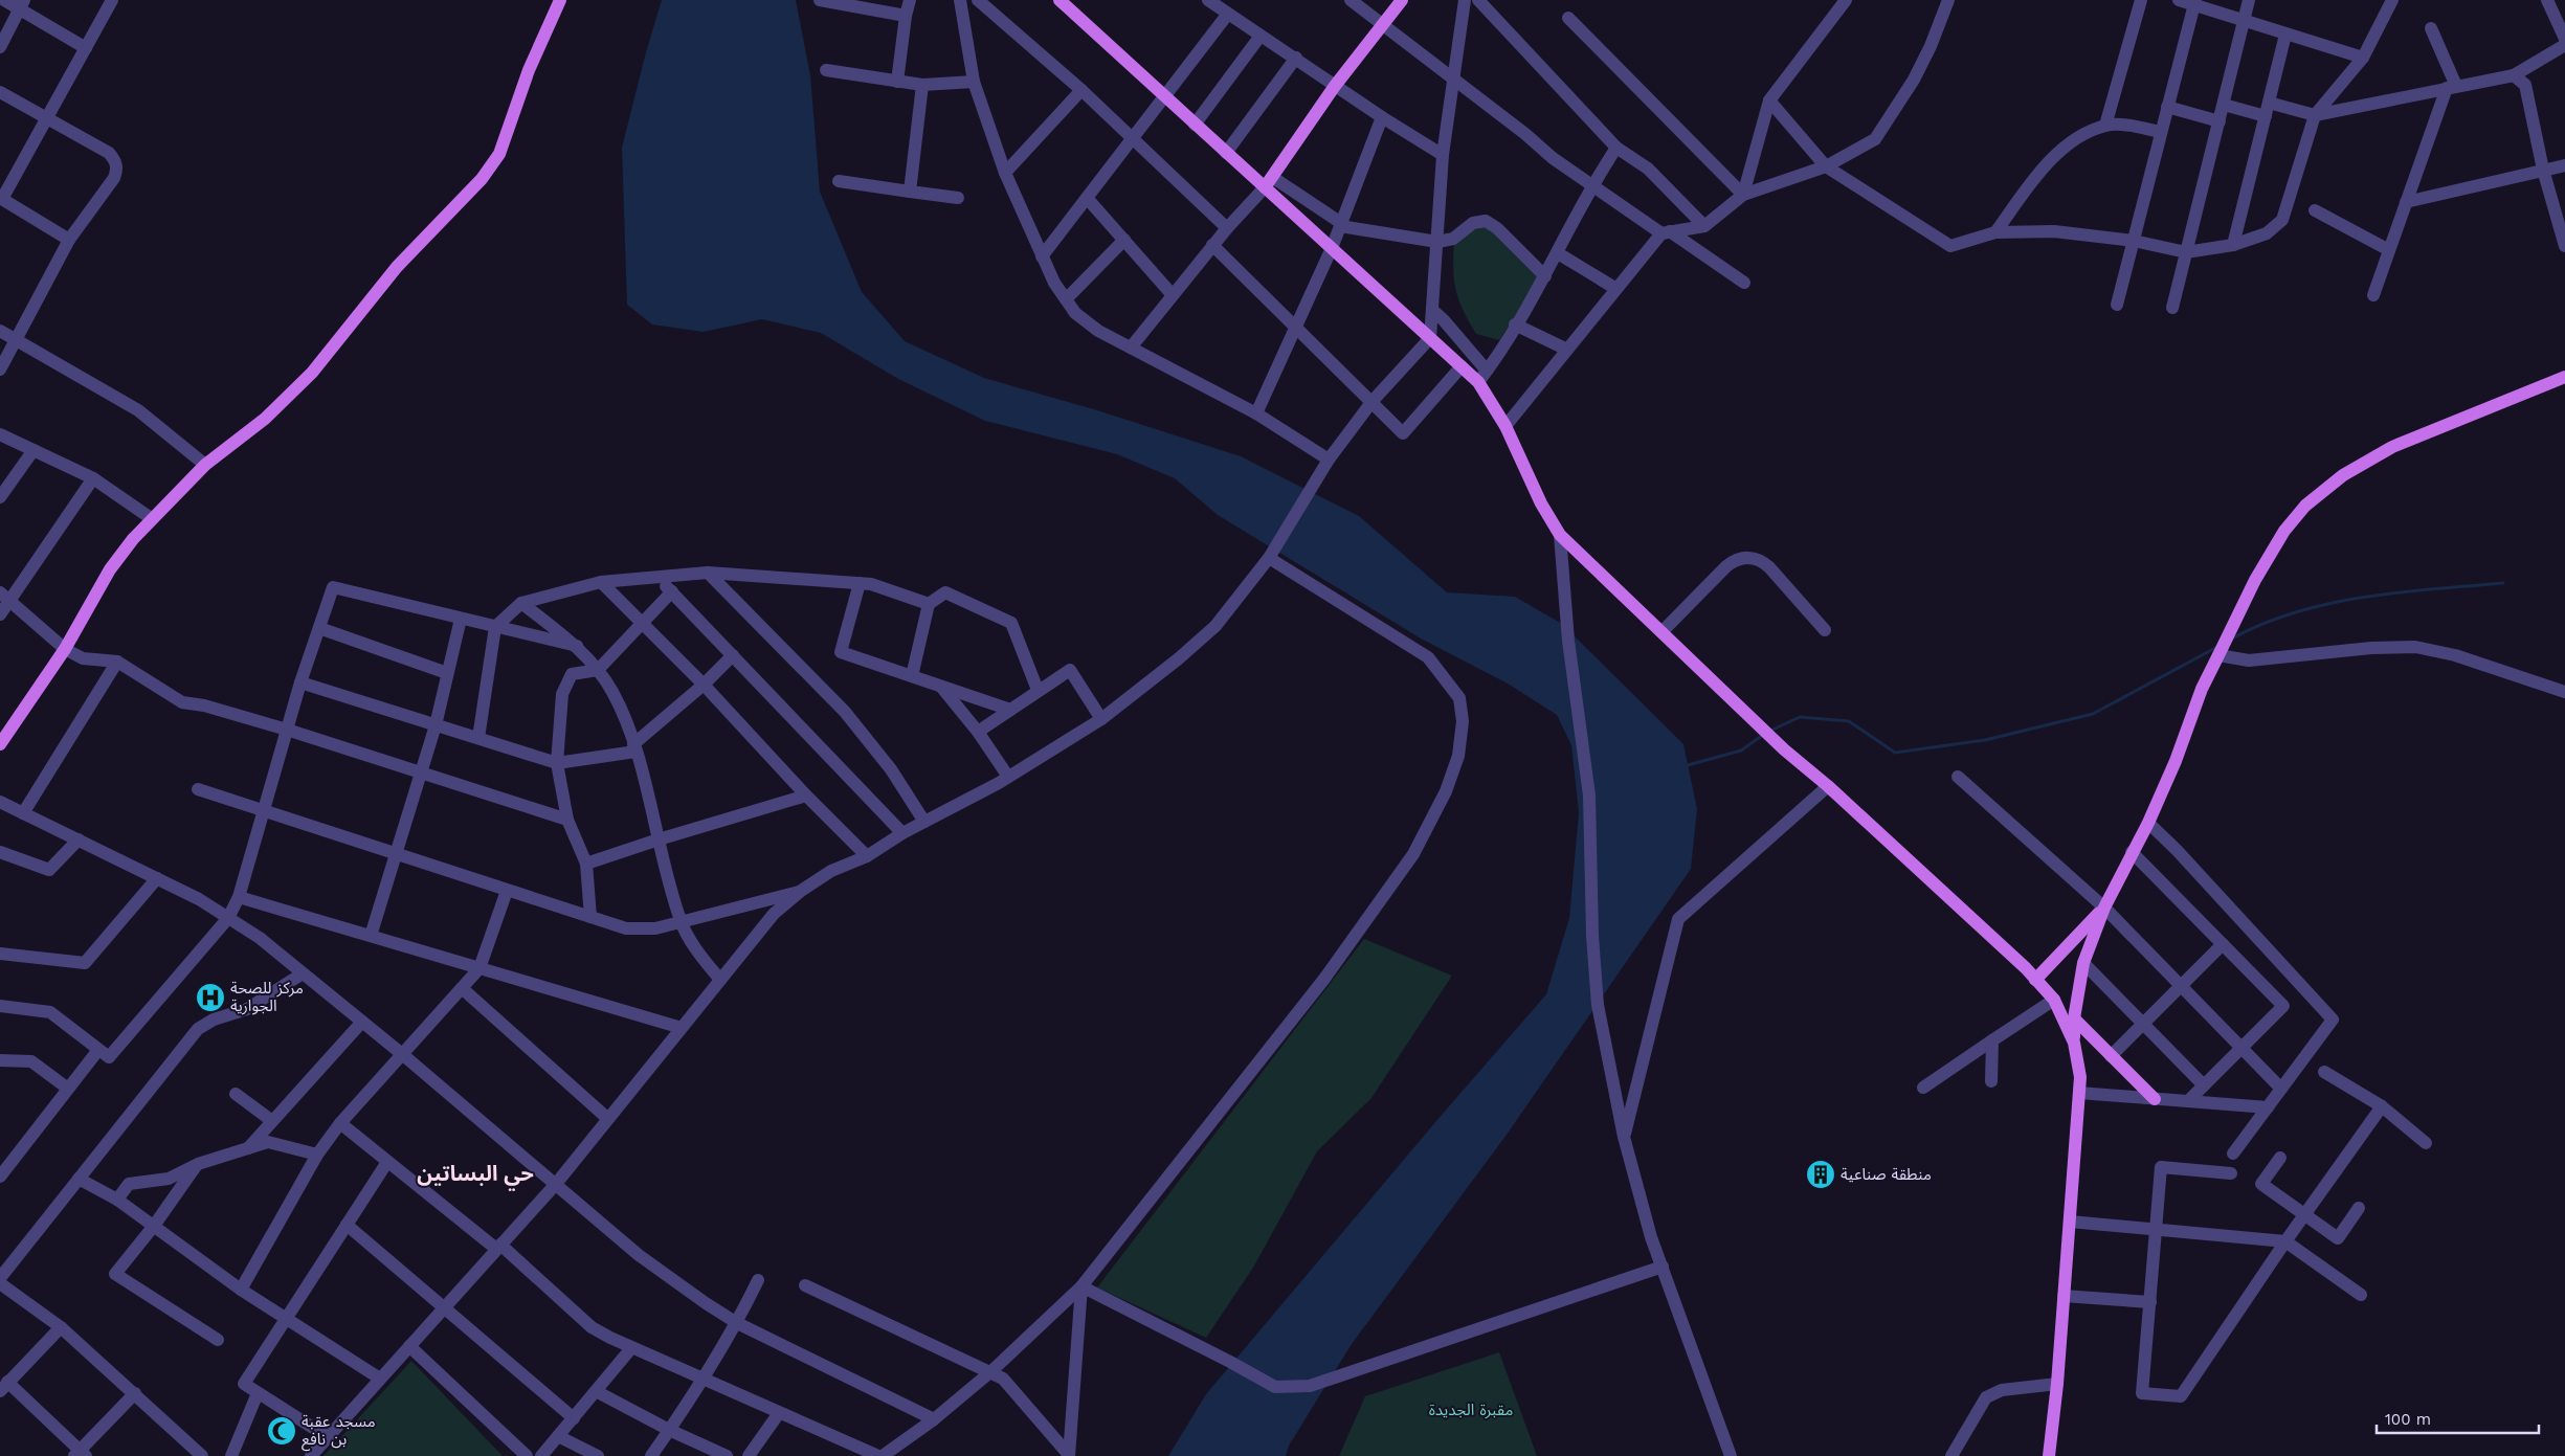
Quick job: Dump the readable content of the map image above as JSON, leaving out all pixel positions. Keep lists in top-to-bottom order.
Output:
{
  "districts": ["حي البساتين"],
  "parks": ["مقبرة الجديدة"],
  "places": {
    "hospital": ["مركز للصحة الجوارية"],
    "building": ["منطقة صناعية"],
    "mosque": ["مسجد عقبة بن نافع"]
  },
  "scale_bar": "100 m"
}
